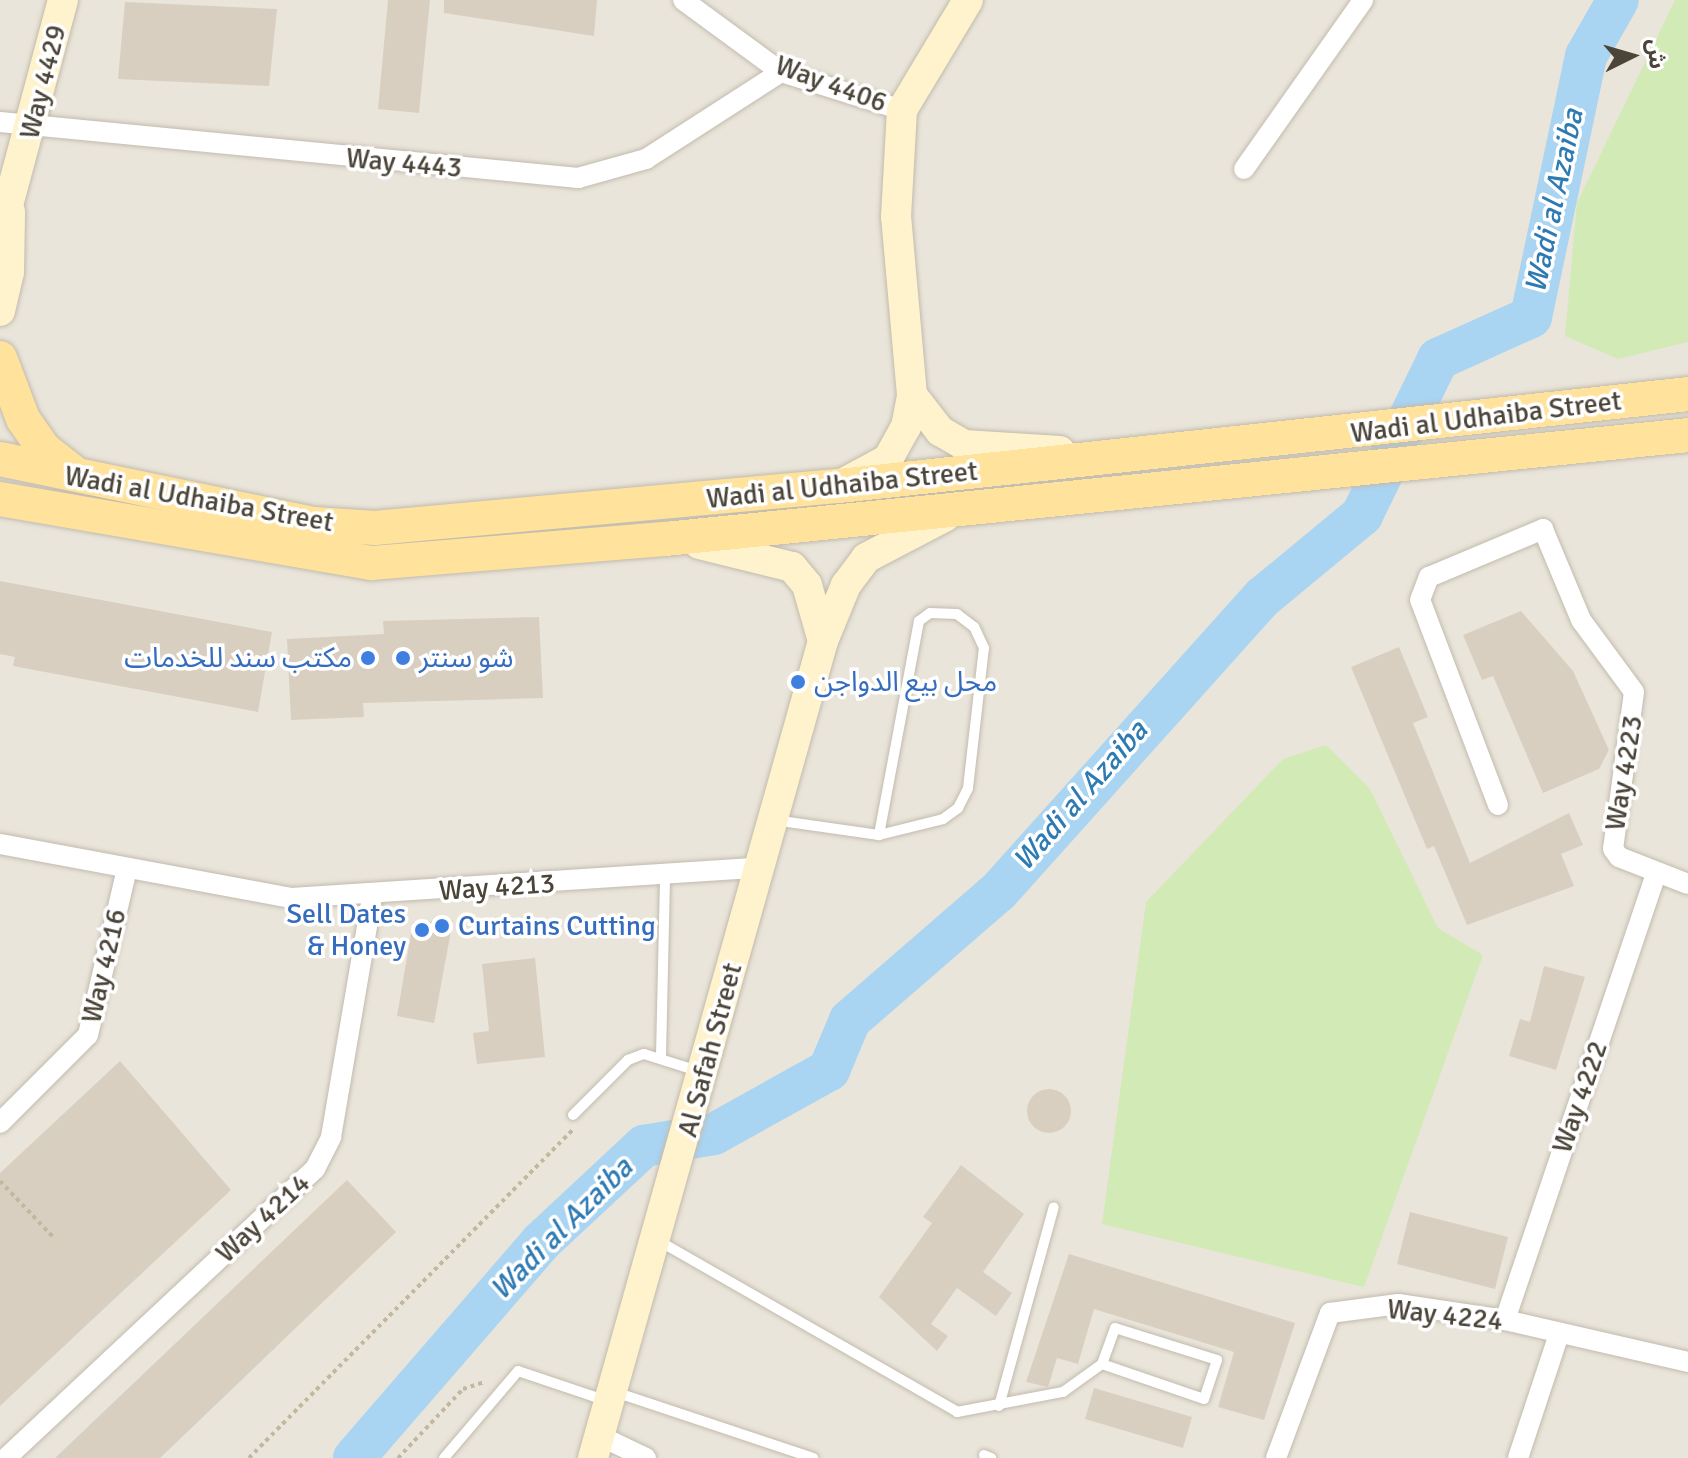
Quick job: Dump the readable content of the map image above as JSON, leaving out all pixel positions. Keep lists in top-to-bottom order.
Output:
{
  "streets": {
    "main road": ["Wadi al Udhaiba Street"],
    "street": [
      "Way 4429",
      "Way 4406",
      "Way 4443",
      "Way 4223",
      "Way 4213",
      "Way 4216",
      "Al Safah Street",
      "Way 4222",
      "Way 4214",
      "Way 4224"
    ]
  },
  "crossings": [
    ["Way 4429", "Way 4443"],
    ["Way 4406", "Way 4443"],
    ["Wadi al Udhaiba Street", "Al Safah Street"],
    ["Way 4223", "Way 4222"],
    ["Way 4213", "Way 4216"],
    ["Way 4213", "Al Safah Street"],
    ["Way 4213", "Way 4214"],
    ["Way 4222", "Way 4224"]
  ],
  "water": ["Wadi al Azaiba"],
  "places": [
    "مكتب سند للخدمات",
    "شو سنتر",
    "محل بيع الدواجن",
    "Curtains Cutting",
    "Sell Dates & Honey"
  ],
  "north": "right"
}
